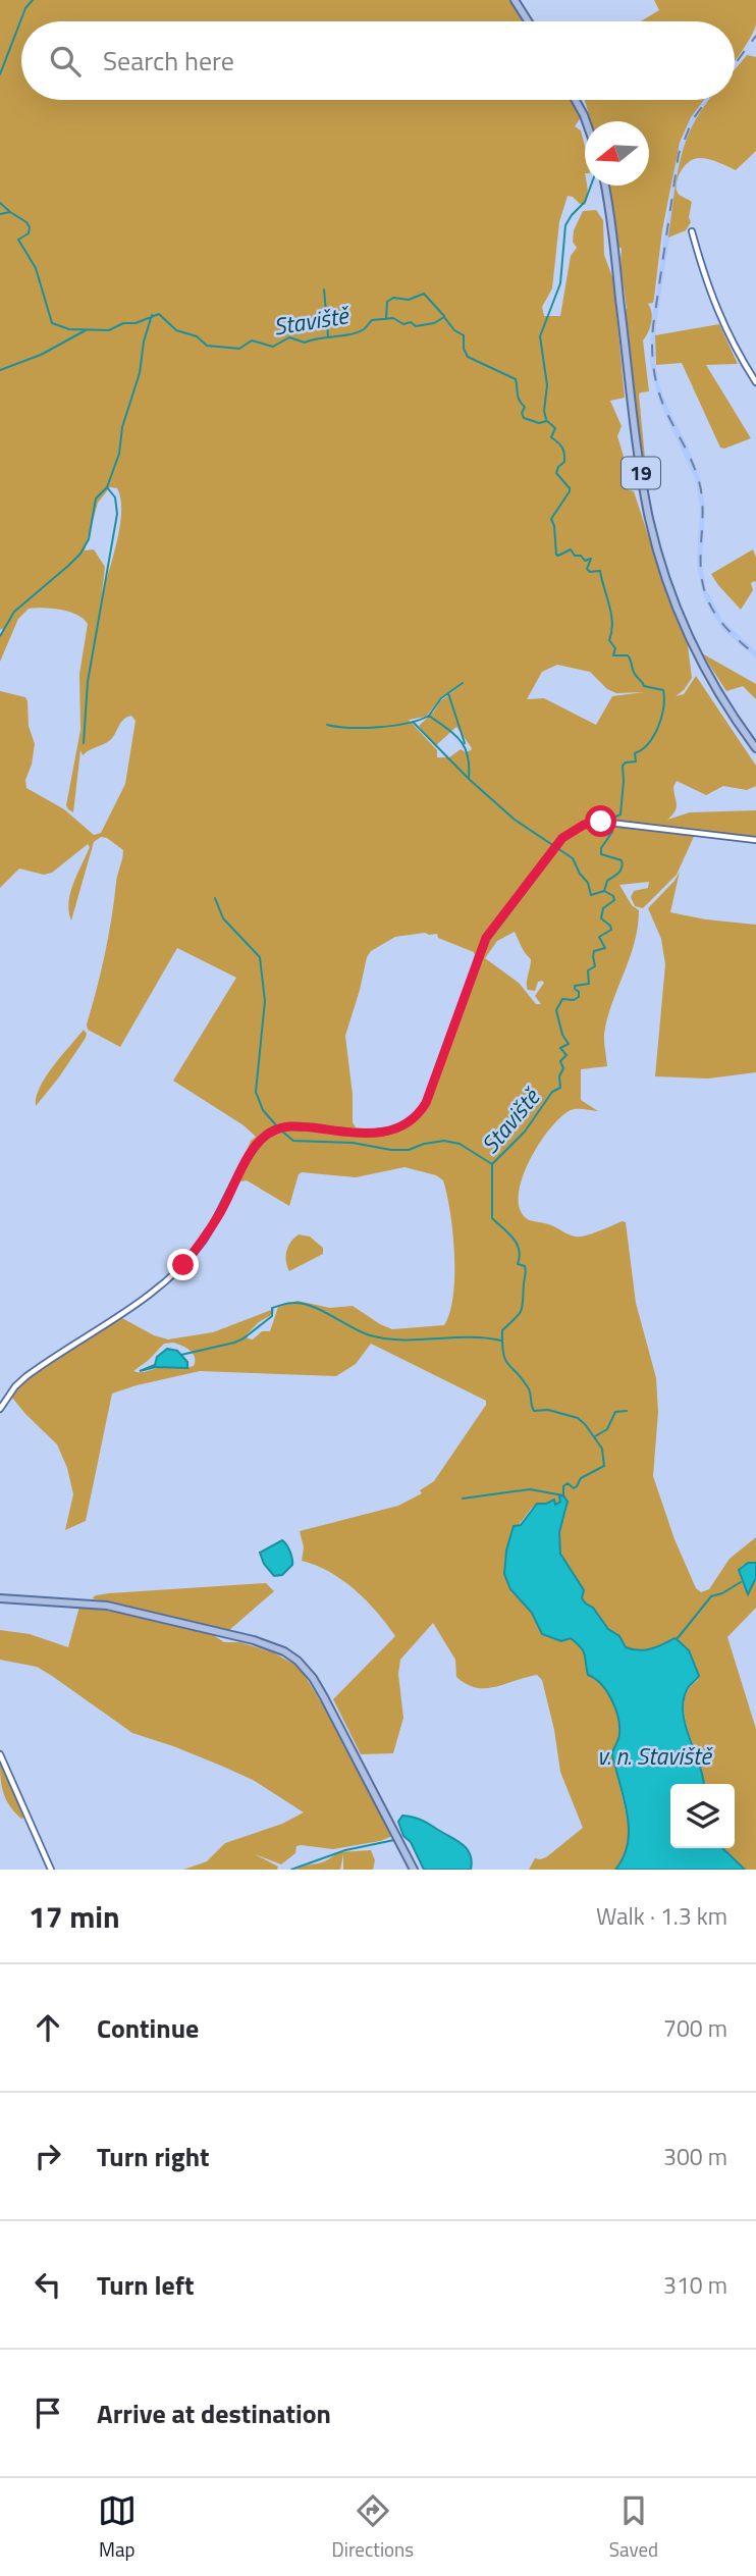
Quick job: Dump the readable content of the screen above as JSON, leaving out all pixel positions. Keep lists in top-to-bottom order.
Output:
{
  "streets": {
    "main road": ["19"]
  },
  "water": ["Staviště", "v. n. Staviště"],
  "north": "left",
  "page": {
    "search": "Search here",
    "heading": ["17 min", "Walk · 1.3 km"],
    "list": [
      ["Continue", "700 m"],
      ["Turn right", "300 m"],
      ["Turn left", "310 m"],
      "Arrive at destination"
    ],
    "nav": ["Map", "Directions", "Saved"]
  }
}
